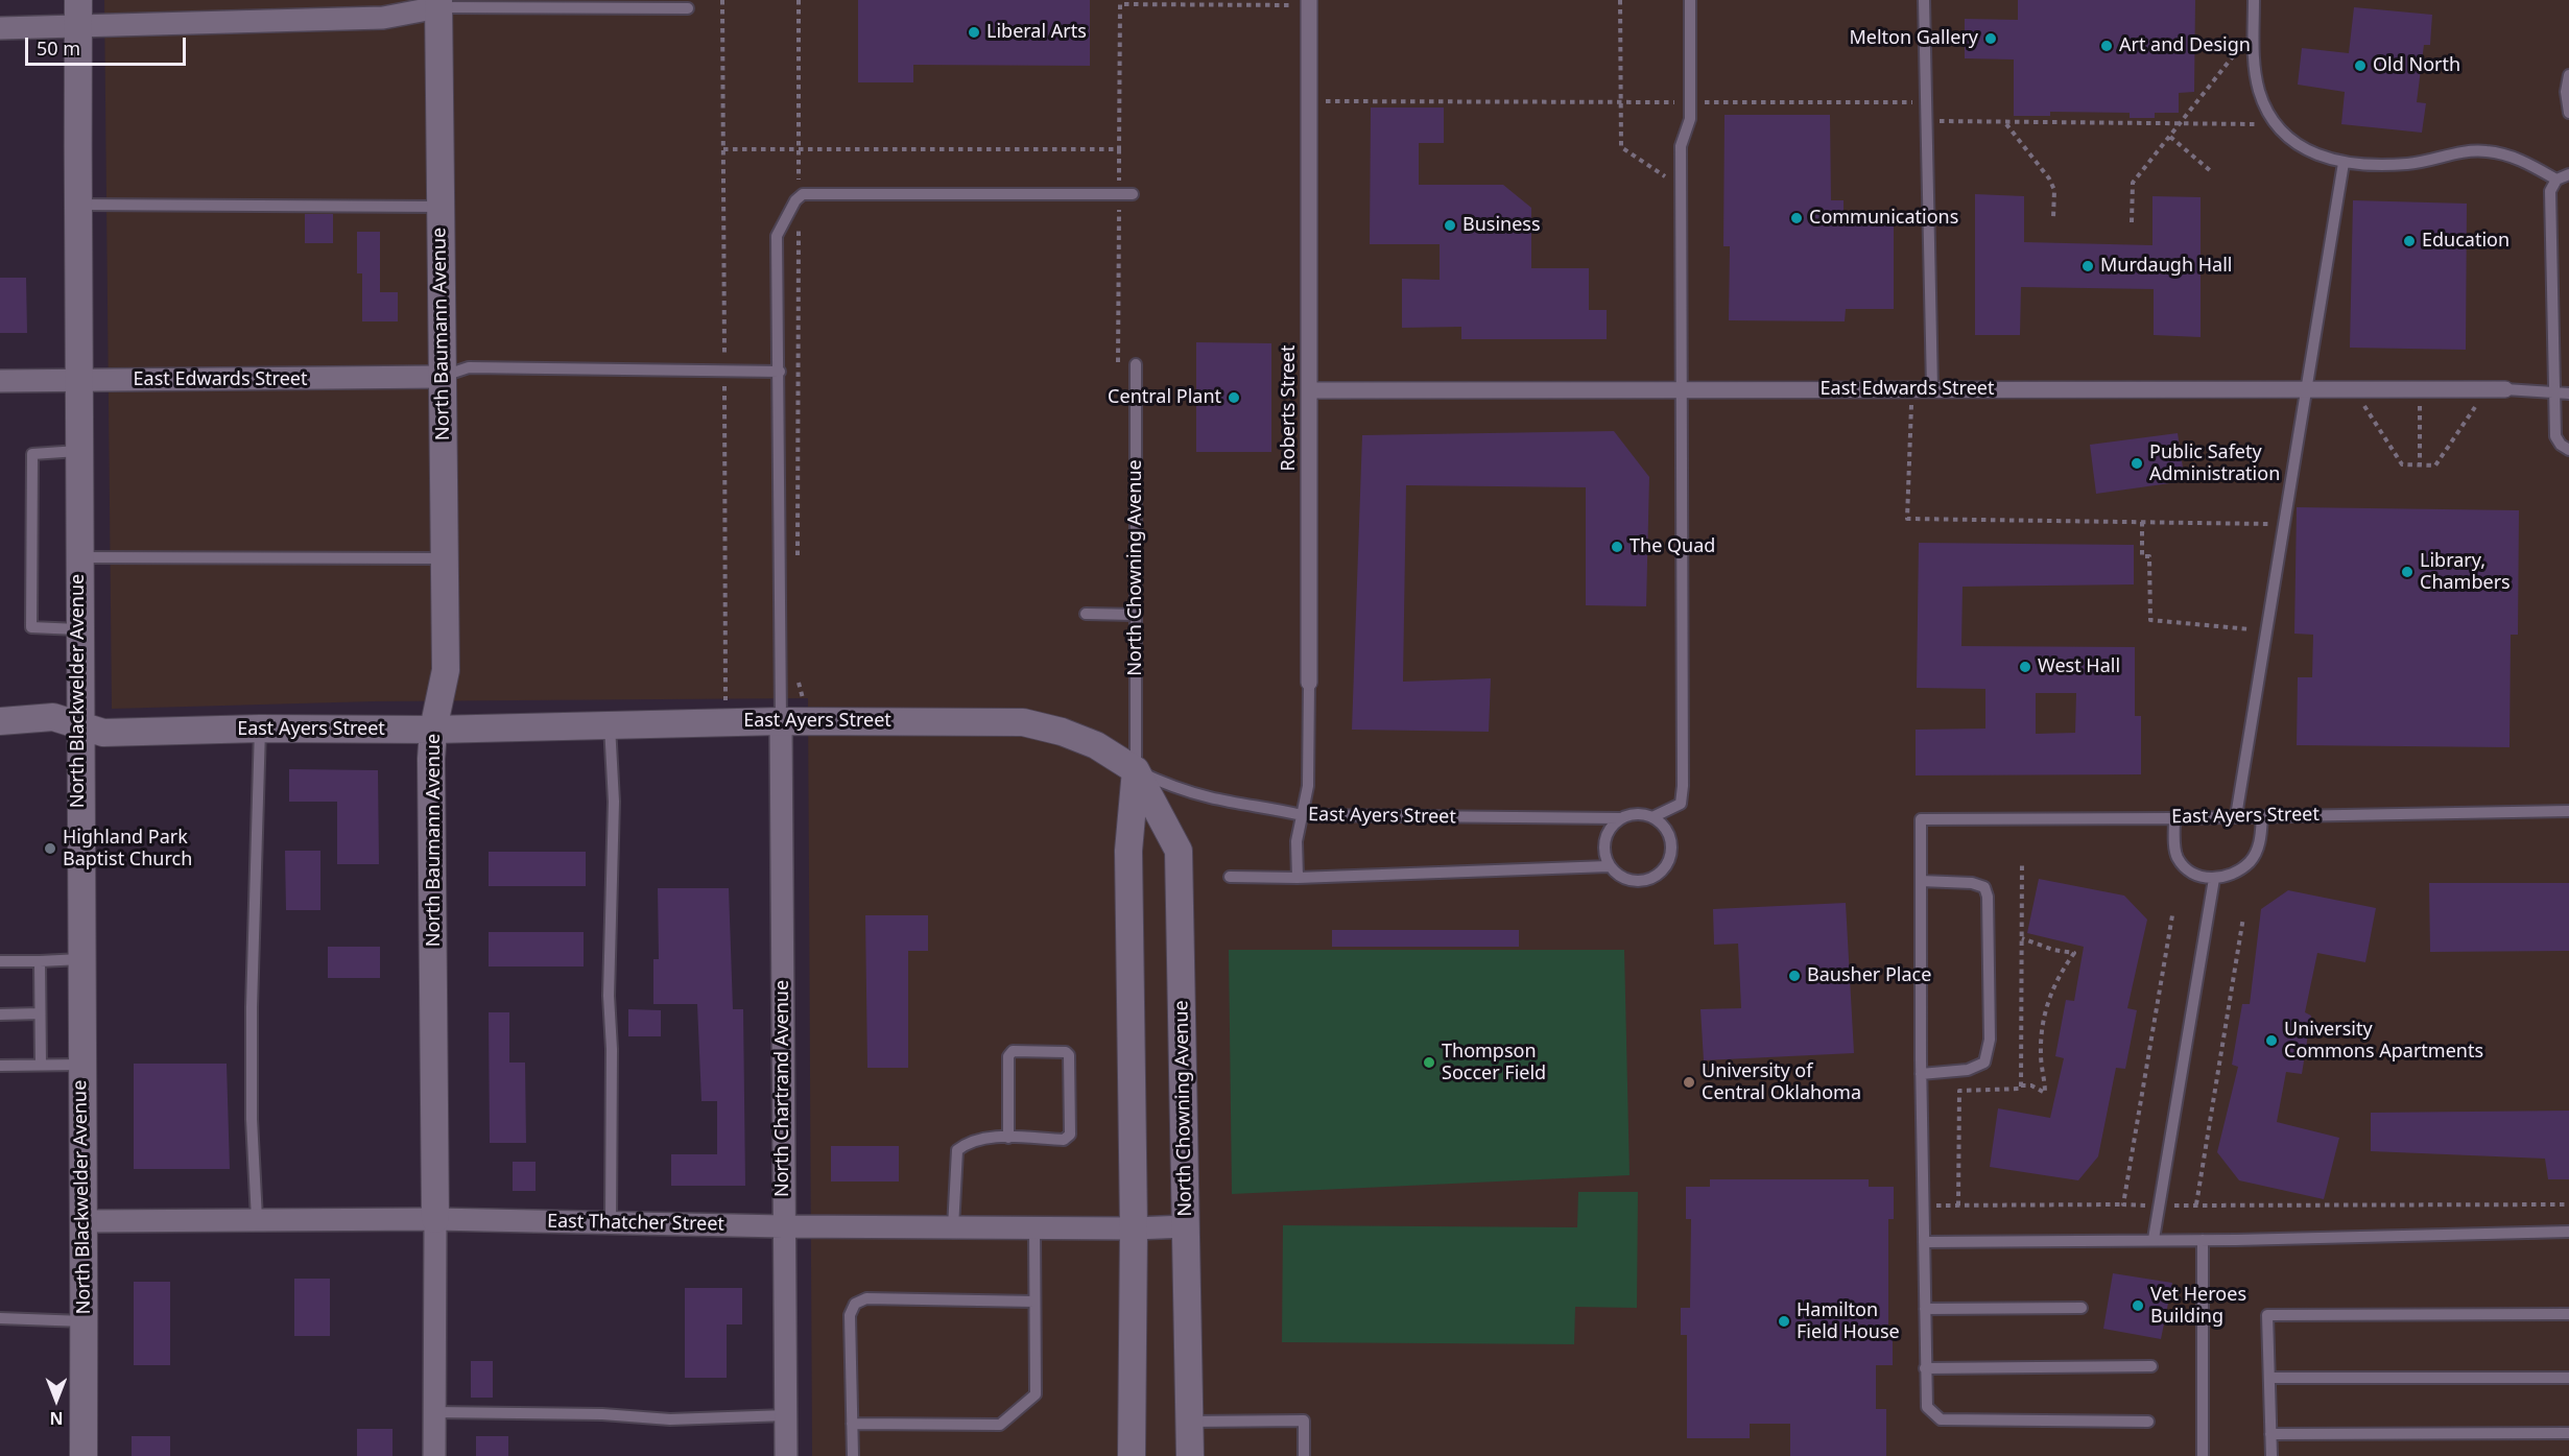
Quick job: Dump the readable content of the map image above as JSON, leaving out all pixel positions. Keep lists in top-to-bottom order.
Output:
{
  "streets": {
    "street": [
      "North Baumann Avenue",
      "East Edwards Street",
      "Roberts Street",
      "North Chowning Avenue",
      "North Blackwelder Avenue",
      "East Ayers Street",
      "North Chartrand Avenue",
      "East Thatcher Street"
    ]
  },
  "crossings": [
    ["North Baumann Avenue", "East Edwards Street"],
    ["North Baumann Avenue", "East Ayers Street"],
    ["North Baumann Avenue", "East Thatcher Street"],
    ["East Edwards Street", "Roberts Street"],
    ["East Edwards Street", "North Blackwelder Avenue"],
    ["Roberts Street", "East Ayers Street"],
    ["North Chowning Avenue", "East Ayers Street"],
    ["North Chowning Avenue", "East Thatcher Street"],
    ["North Blackwelder Avenue", "East Ayers Street"],
    ["North Blackwelder Avenue", "East Thatcher Street"],
    ["East Ayers Street", "North Chartrand Avenue"],
    ["North Chartrand Avenue", "East Thatcher Street"]
  ],
  "places": [
    "Liberal Arts",
    "Melton Gallery",
    "Art and Design",
    "Old North",
    "Communications",
    "Business",
    "Education",
    "Murdaugh Hall",
    "Central Plant",
    "Public Safety Administration",
    "The Quad",
    "Library, Chambers",
    "West Hall",
    "Highland Park Baptist Church",
    "Bausher Place",
    "University Commons Apartments",
    "Thompson Soccer Field",
    "University of Central Oklahoma",
    "Vet Heroes Building",
    "Hamilton Field House"
  ],
  "scale_bar": "50 m",
  "north": "bottom"
}
